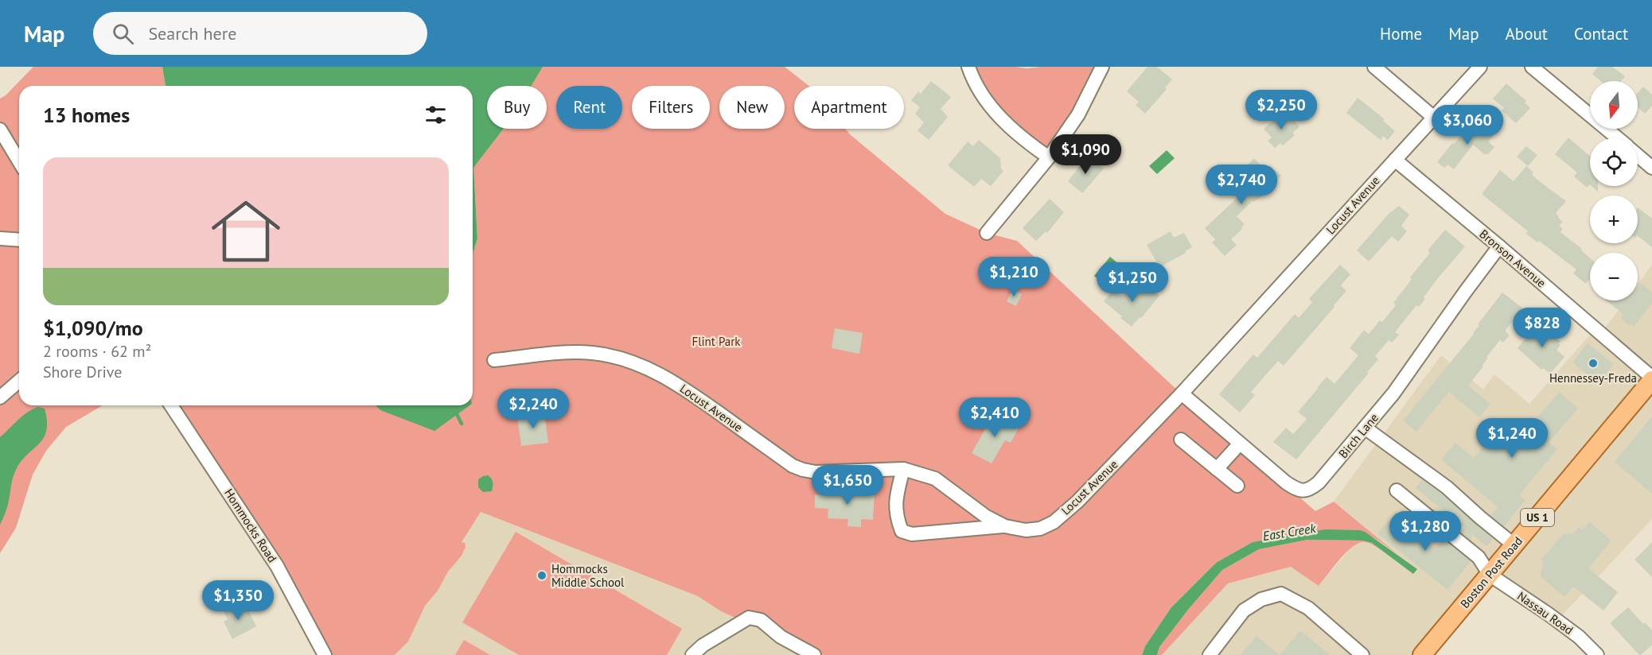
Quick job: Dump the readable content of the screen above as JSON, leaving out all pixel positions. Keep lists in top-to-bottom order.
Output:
{
  "streets": {
    "main road": ["US 1", "Boston Post Road"],
    "street": [
      "Locust Avenue",
      "Bronson Avenue",
      "Birch Lane",
      "Hommocks Road",
      "Nassau Road"
    ]
  },
  "crossings": [
    ["Locust Avenue", "Bronson Avenue"],
    ["Locust Avenue", "Birch Lane"],
    ["Bronson Avenue", "Birch Lane"],
    ["Bronson Avenue", "Boston Post Road"],
    ["Boston Post Road", "Nassau Road"]
  ],
  "water": ["East Creek"],
  "parks": ["Flint Park"],
  "places": ["Hennessey-Freda", "Hommocks Middle School"],
  "north": "bottom",
  "page": {
    "header": "Map",
    "search": "Search here",
    "nav": [
      "Home",
      "Map",
      "About",
      "Contact"
    ],
    "map_buttons": ["+", "−"],
    "chip": [
      "Buy",
      "Rent",
      "Filters",
      "New",
      "Apartment"
    ],
    "heading": "13 homes",
    "price": [
      "$2,250",
      "$3,060",
      "$1,090",
      "$2,740",
      "$1,210",
      "$1,250",
      "$828",
      "$2,240",
      "$2,410",
      "$1,240",
      "$1,650",
      "$1,280",
      "$1,350"
    ],
    "list": [
      {
        "name": "$1,090/mo",
        "note": "2 rooms · 62 m² · Shore Drive"
      }
    ]
  }
}
